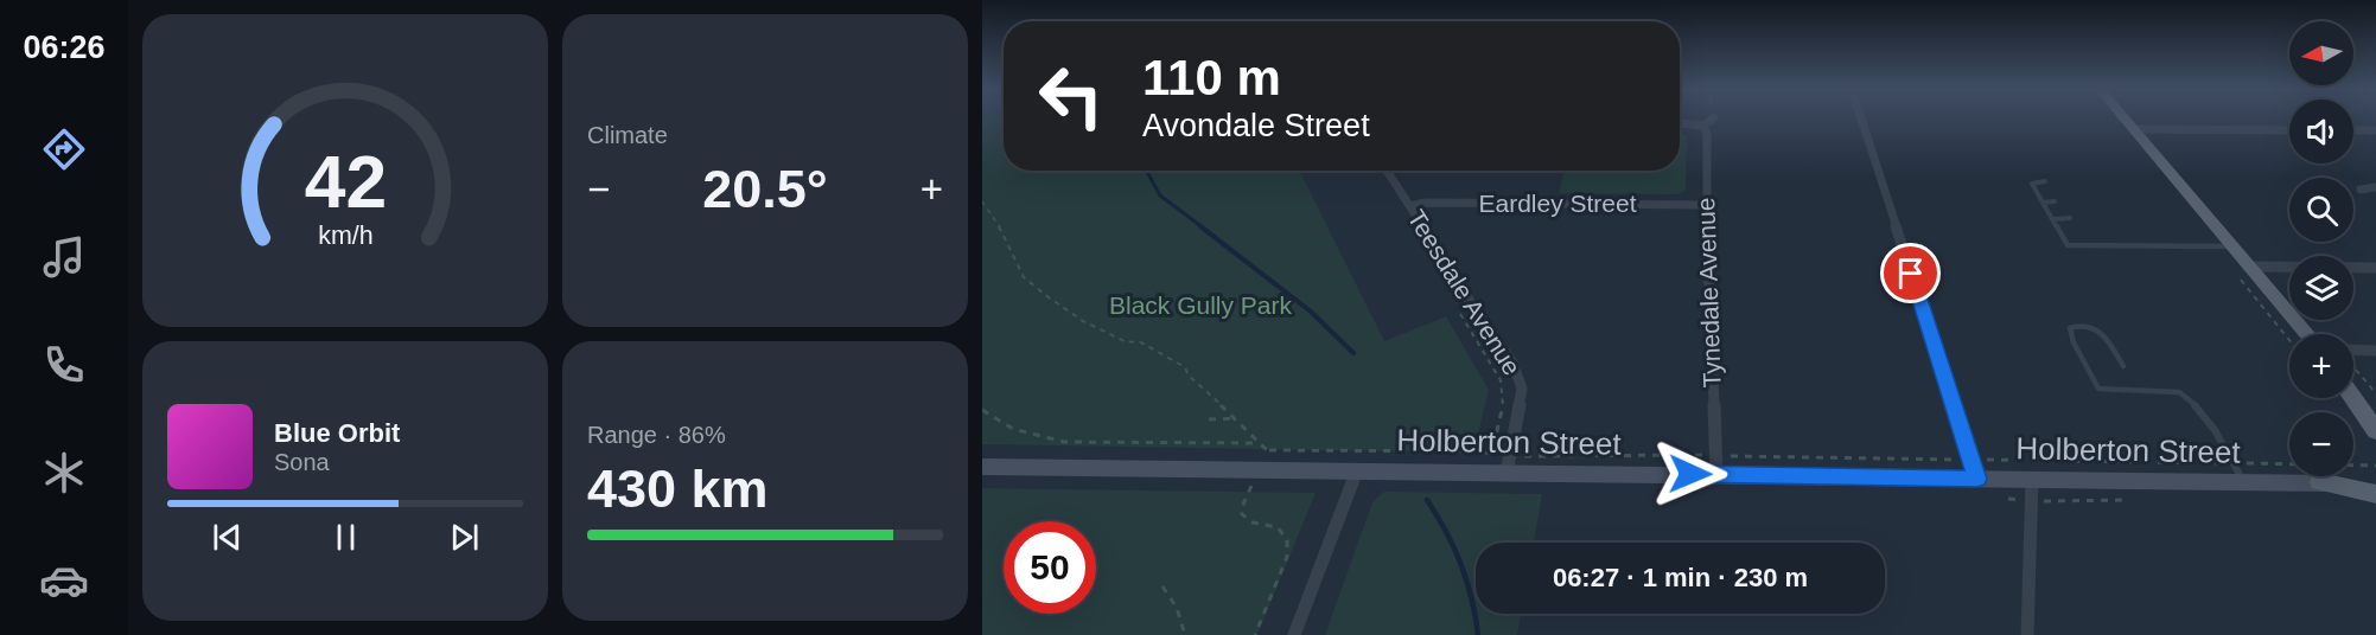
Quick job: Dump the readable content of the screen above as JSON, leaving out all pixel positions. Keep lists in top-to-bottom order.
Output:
{
  "streets": {
    "main road": ["Holberton Street"],
    "street": ["Eardley Street", "Teesdale Avenue", "Tynedale Avenue"]
  },
  "crossings": [
    ["Eardley Street", "Teesdale Avenue"],
    ["Eardley Street", "Tynedale Avenue"],
    ["Teesdale Avenue", "Holberton Street"],
    ["Tynedale Avenue", "Holberton Street"]
  ],
  "parks": ["Black Gully Park"],
  "north": "left",
  "page": {
    "tabs": "06:26",
    "tile": [
      "Climate",
      ["Range · 86%", "430 km"]
    ],
    "map_buttons": ["+", "−"],
    "turn": ["110 m", "Avondale Street"],
    "heat": ["−", "20.5°", "+"],
    "song": ["Blue Orbit", "Sona"],
    "limit": "50",
    "trip": "06:27 · 1 min · 230 m",
    "gauge": ["42", "km/h"]
  }
}
